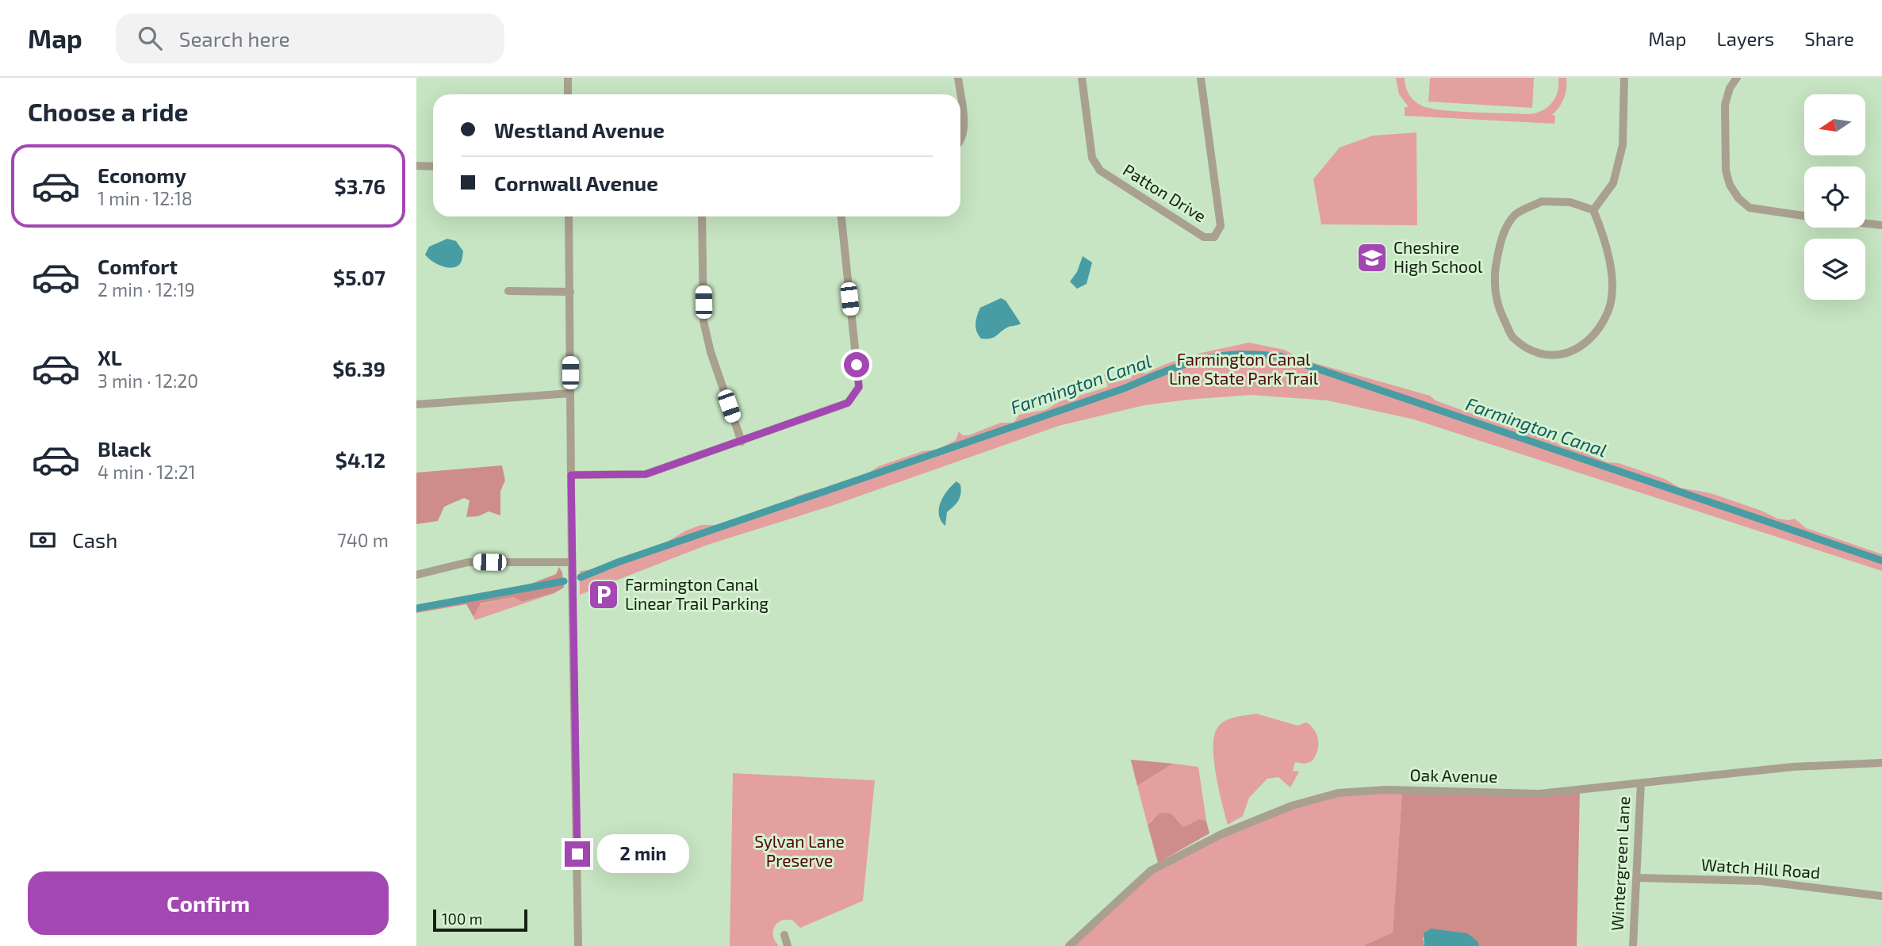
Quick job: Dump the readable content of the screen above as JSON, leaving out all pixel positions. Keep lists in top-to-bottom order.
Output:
{
  "streets": {
    "street": [
      "Patton Drive",
      "Oak Avenue",
      "Wintergreen Lane",
      "Watch Hill Road"
    ]
  },
  "crossings": [
    ["Oak Avenue", "Wintergreen Lane"],
    ["Wintergreen Lane", "Watch Hill Road"]
  ],
  "water": ["Farmington Canal"],
  "parks": ["Farmington Canal Line State Park Trail", "Sylvan Lane Preserve"],
  "places": {
    "school or university": ["Cheshire High School"],
    "parking": ["Farmington Canal Linear Trail Parking"]
  },
  "scale_bar": "100 m",
  "north": "left",
  "page": {
    "header": "Map",
    "search": "Search here",
    "nav": ["Map", "Layers", "Share"],
    "heading": "Choose a ride",
    "banner": ["Westland Avenue", "Cornwall Avenue"],
    "list": [
      {
        "name": "Economy",
        "note": "1 min · 12:18",
        "value": "$3.76"
      },
      {
        "name": "Comfort",
        "note": "2 min · 12:19",
        "value": "$5.07"
      },
      {
        "name": "XL",
        "note": "3 min · 12:20",
        "value": "$6.39"
      },
      {
        "name": "Black",
        "note": "4 min · 12:21",
        "value": "$4.12"
      }
    ],
    "pay": ["Cash", "740 m"],
    "bubble": "2 min",
    "buttons": "Confirm",
    "scale": "100 m"
  }
}
